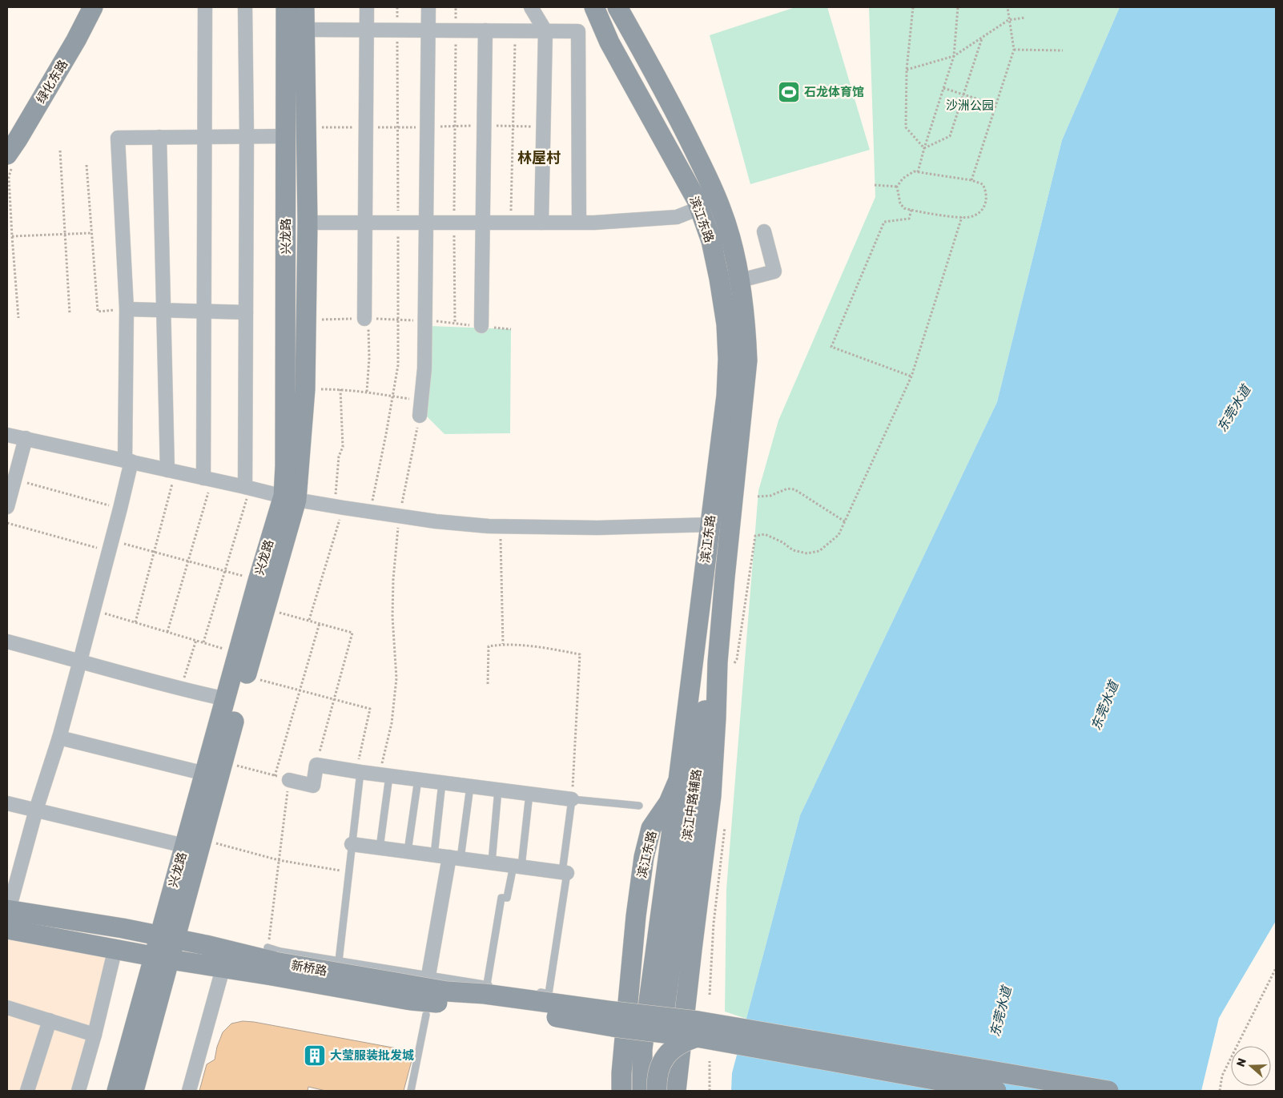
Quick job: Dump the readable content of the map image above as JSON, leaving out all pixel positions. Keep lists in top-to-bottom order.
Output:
{
  "streets": {
    "main road": [
      "绿化东路",
      "滨江东路",
      "兴龙路",
      "滨江中路辅路",
      "新桥路"
    ]
  },
  "crossings": [
    ["滨江东路", "滨江中路辅路"],
    ["兴龙路", "新桥路"],
    ["滨江中路辅路", "新桥路"]
  ],
  "districts": ["林屋村"],
  "water": ["东莞水道"],
  "parks": ["沙洲公园"],
  "places": {
    "sports": ["石龙体育馆"],
    "building": ["大莹服装批发城"]
  },
  "north": "left"
}
